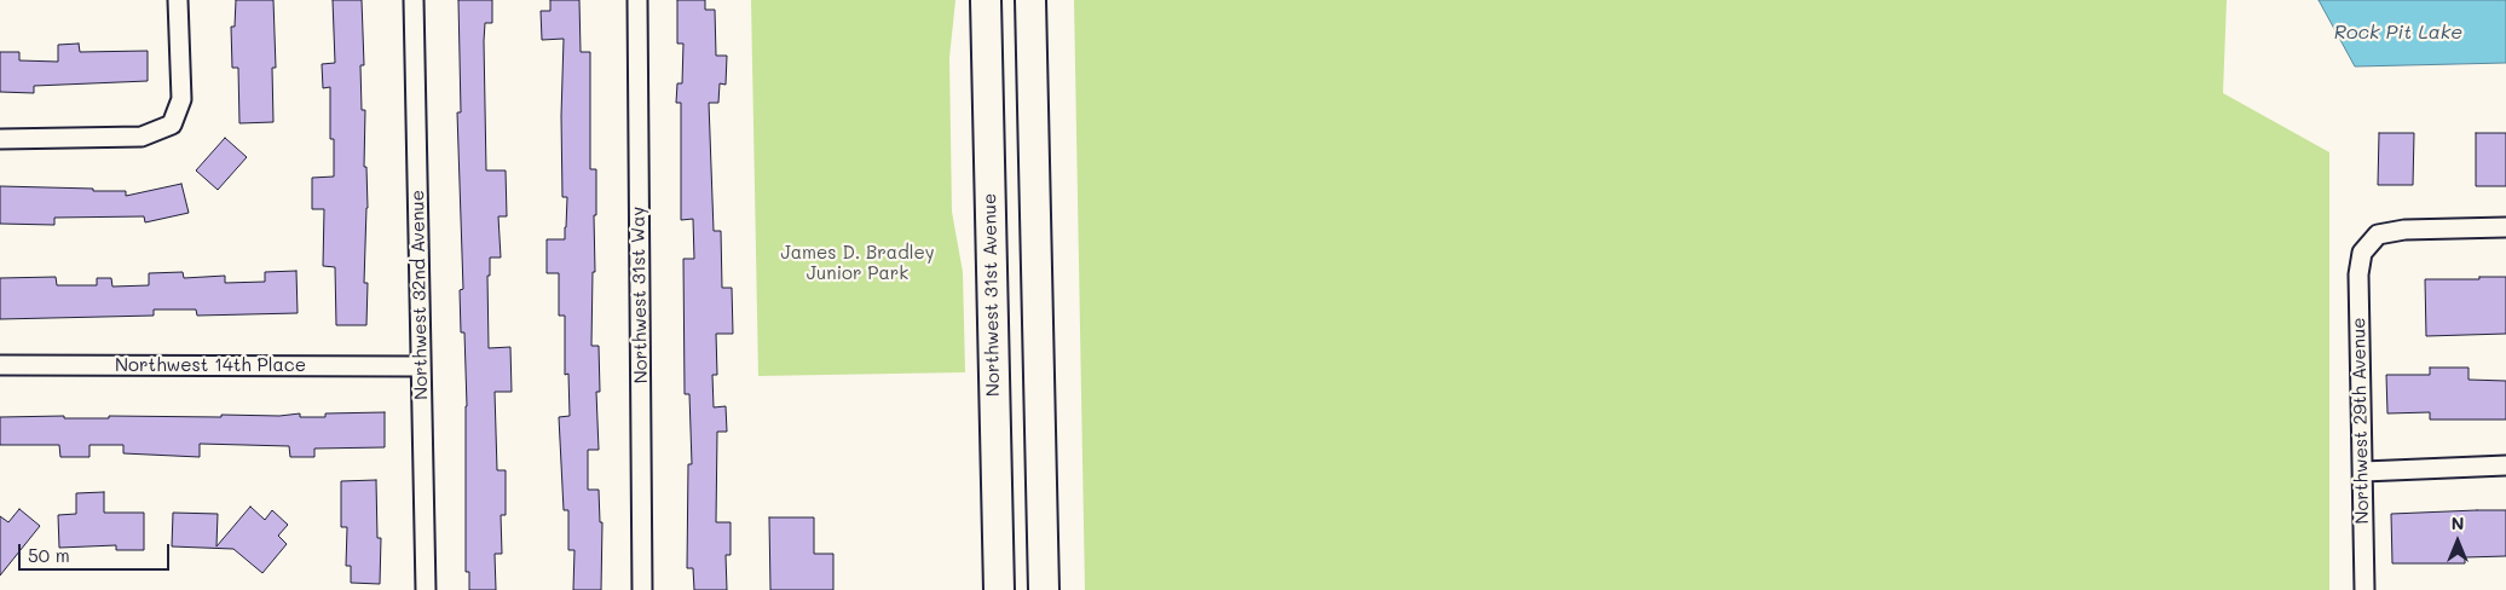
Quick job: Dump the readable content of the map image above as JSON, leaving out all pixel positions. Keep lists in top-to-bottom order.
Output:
{
  "streets": {
    "main road": ["Northwest 31st Avenue"],
    "street": [
      "Northwest 32nd Avenue",
      "Northwest 31st Way",
      "Northwest 14th Place",
      "Northwest 29th Avenue"
    ]
  },
  "crossings": [
    ["Northwest 32nd Avenue", "Northwest 14th Place"]
  ],
  "water": ["Rock Pit Lake"],
  "parks": ["James D. Bradley Junior Park"],
  "scale_bar": "50 m",
  "north": "top"
}
